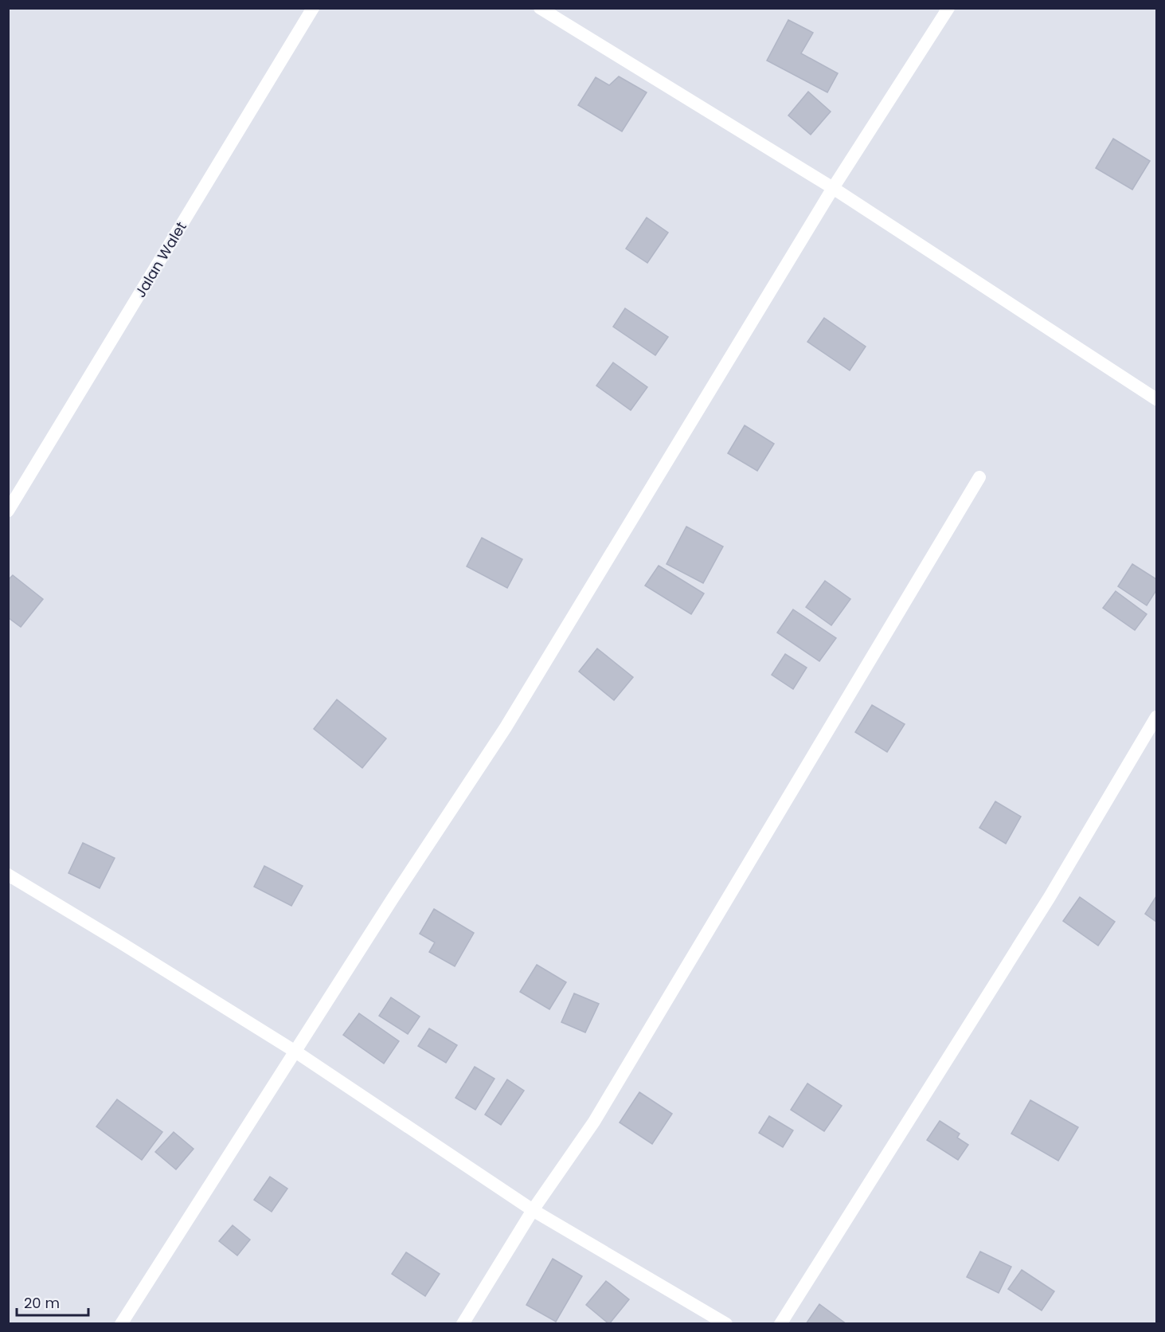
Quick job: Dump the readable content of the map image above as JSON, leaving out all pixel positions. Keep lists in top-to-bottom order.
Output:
{
  "streets": {
    "street": ["Jalan Walet"]
  },
  "scale_bar": "20 m"
}
